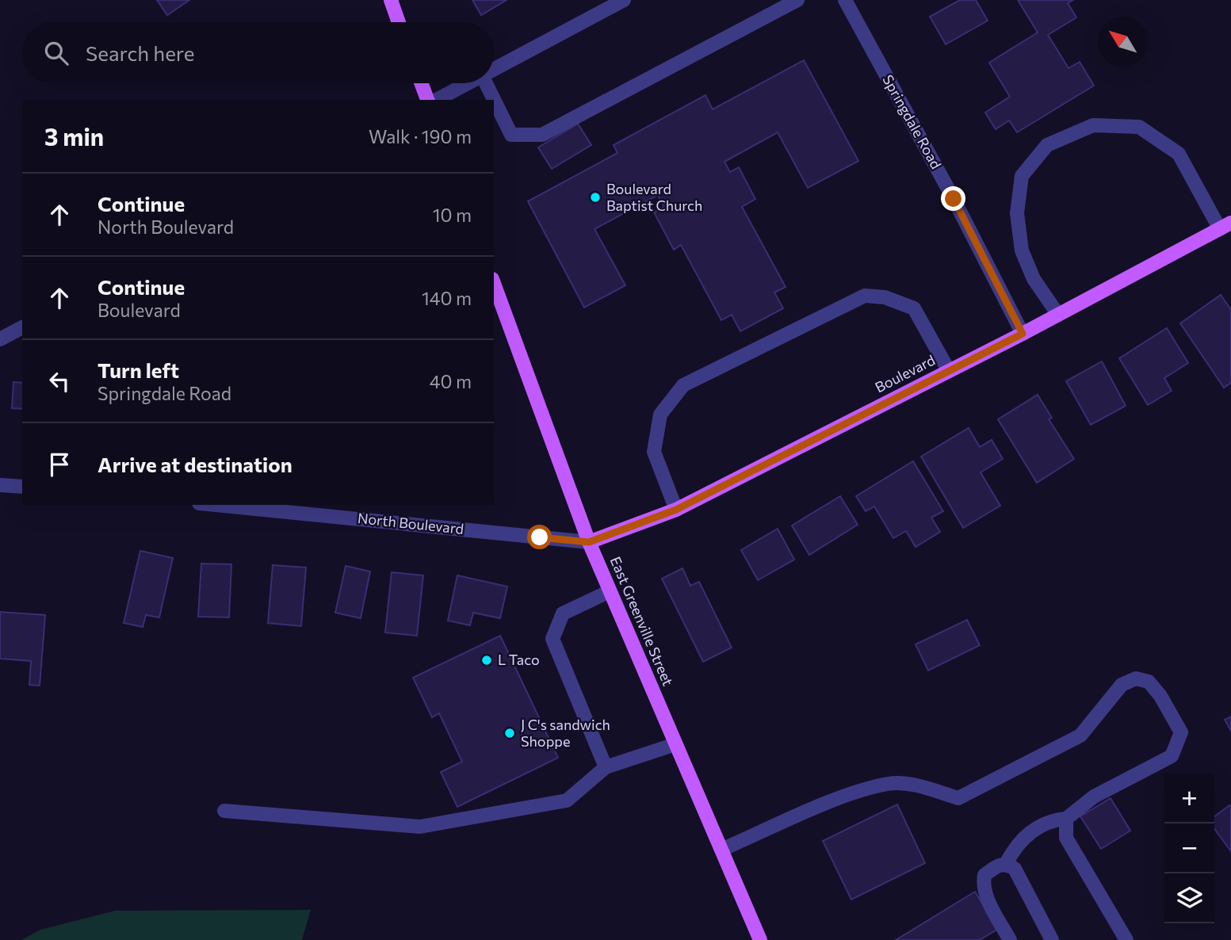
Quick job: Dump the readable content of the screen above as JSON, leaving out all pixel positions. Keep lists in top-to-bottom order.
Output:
{
  "streets": {
    "main road": ["Boulevard", "East Greenville Street"],
    "street": ["Springdale Road", "North Boulevard"]
  },
  "crossings": [
    ["Springdale Road", "Boulevard"],
    ["Boulevard", "North Boulevard"],
    ["Boulevard", "East Greenville Street"],
    ["North Boulevard", "East Greenville Street"]
  ],
  "places": ["Boulevard Baptist Church", "L Taco", "J C's sandwich Shoppe"],
  "north": "top left",
  "page": {
    "search": "Search here",
    "heading": ["3 min", "Walk · 190 m"],
    "list": [
      ["Continue", "North Boulevard", "10 m"],
      ["Continue", "Boulevard", "140 m"],
      ["Turn left", "Springdale Road", "40 m"],
      "Arrive at destination"
    ],
    "map_buttons": ["+", "−"]
  }
}
